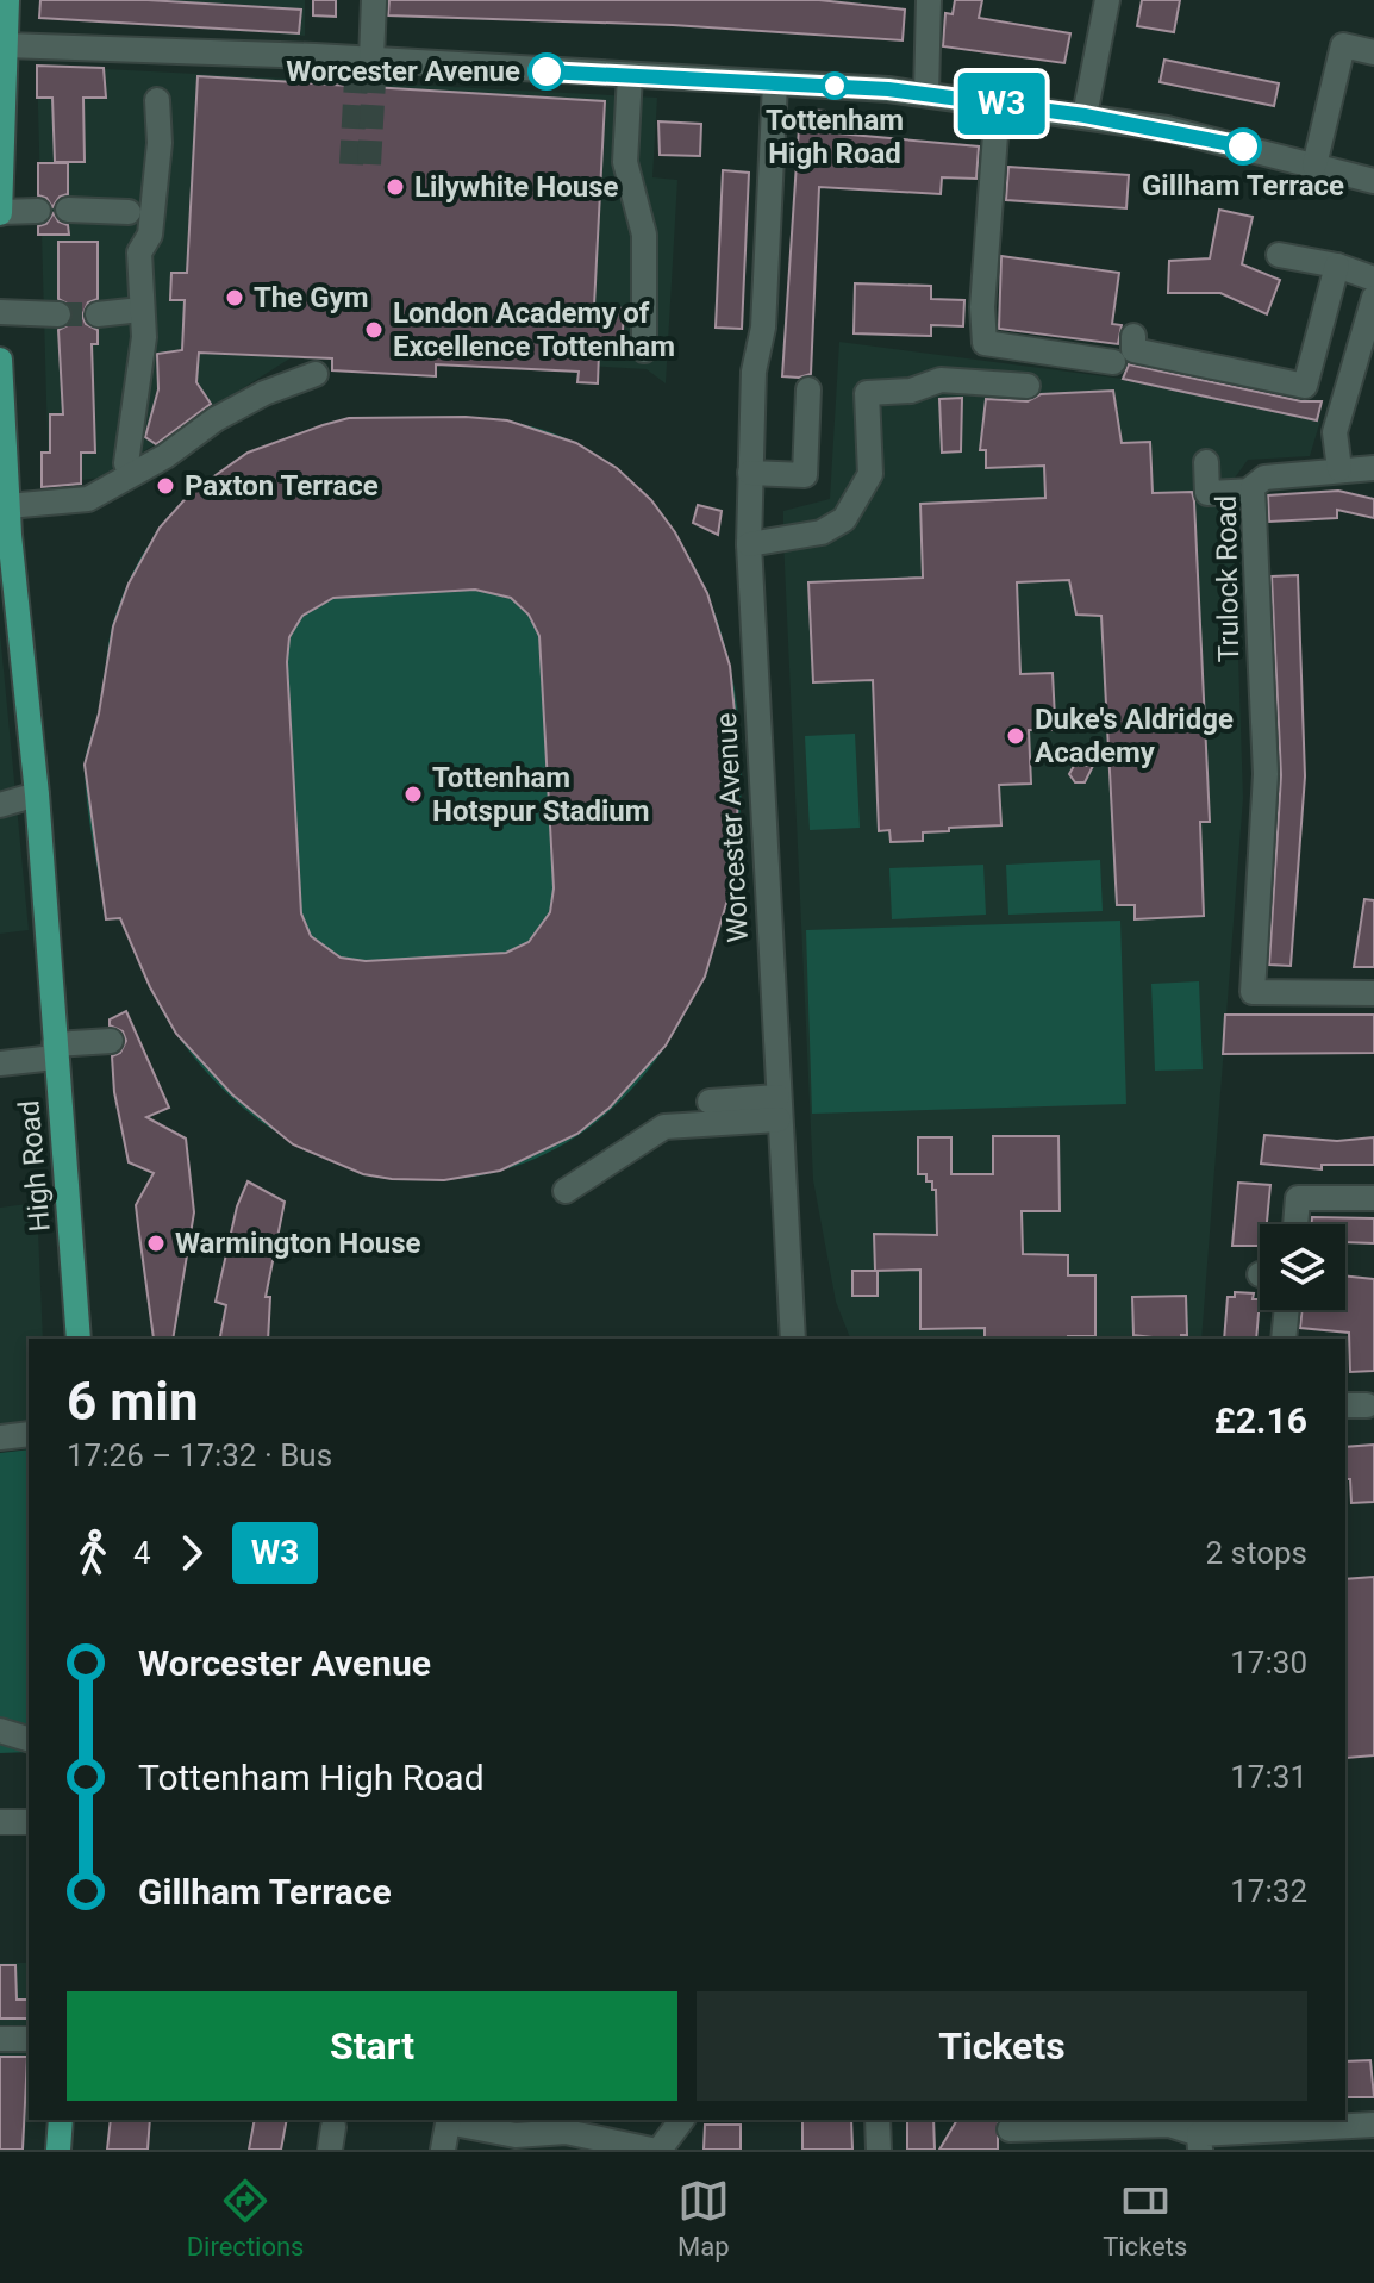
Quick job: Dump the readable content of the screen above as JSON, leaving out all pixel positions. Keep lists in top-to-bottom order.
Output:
{
  "streets": {
    "main road": ["High Road"],
    "street": ["Trulock Road", "Worcester Avenue"]
  },
  "places": [
    "Worcester Avenue",
    "Tottenham High Road",
    "Gillham Terrace",
    "Lilywhite House",
    "The Gym",
    "London Academy of Excellence Tottenham",
    "Paxton Terrace",
    "Duke's Aldridge Academy",
    "Tottenham Hotspur Stadium",
    "Warmington House"
  ],
  "lines": ["bus line W3"],
  "page": {
    "on_map": "W3",
    "heading": ["6 min", "17:26 – 17:32 · Bus", "£2.16"],
    "legs": ["4", "W3", "2 stops"],
    "list": [
      {
        "name": "Worcester Avenue",
        "value": "17:30"
      },
      {
        "name": "Tottenham High Road",
        "value": "17:31"
      },
      {
        "name": "Gillham Terrace",
        "value": "17:32"
      }
    ],
    "buttons": ["Start", "Tickets"],
    "tabs": ["Directions", "Map", "Tickets"]
  }
}
